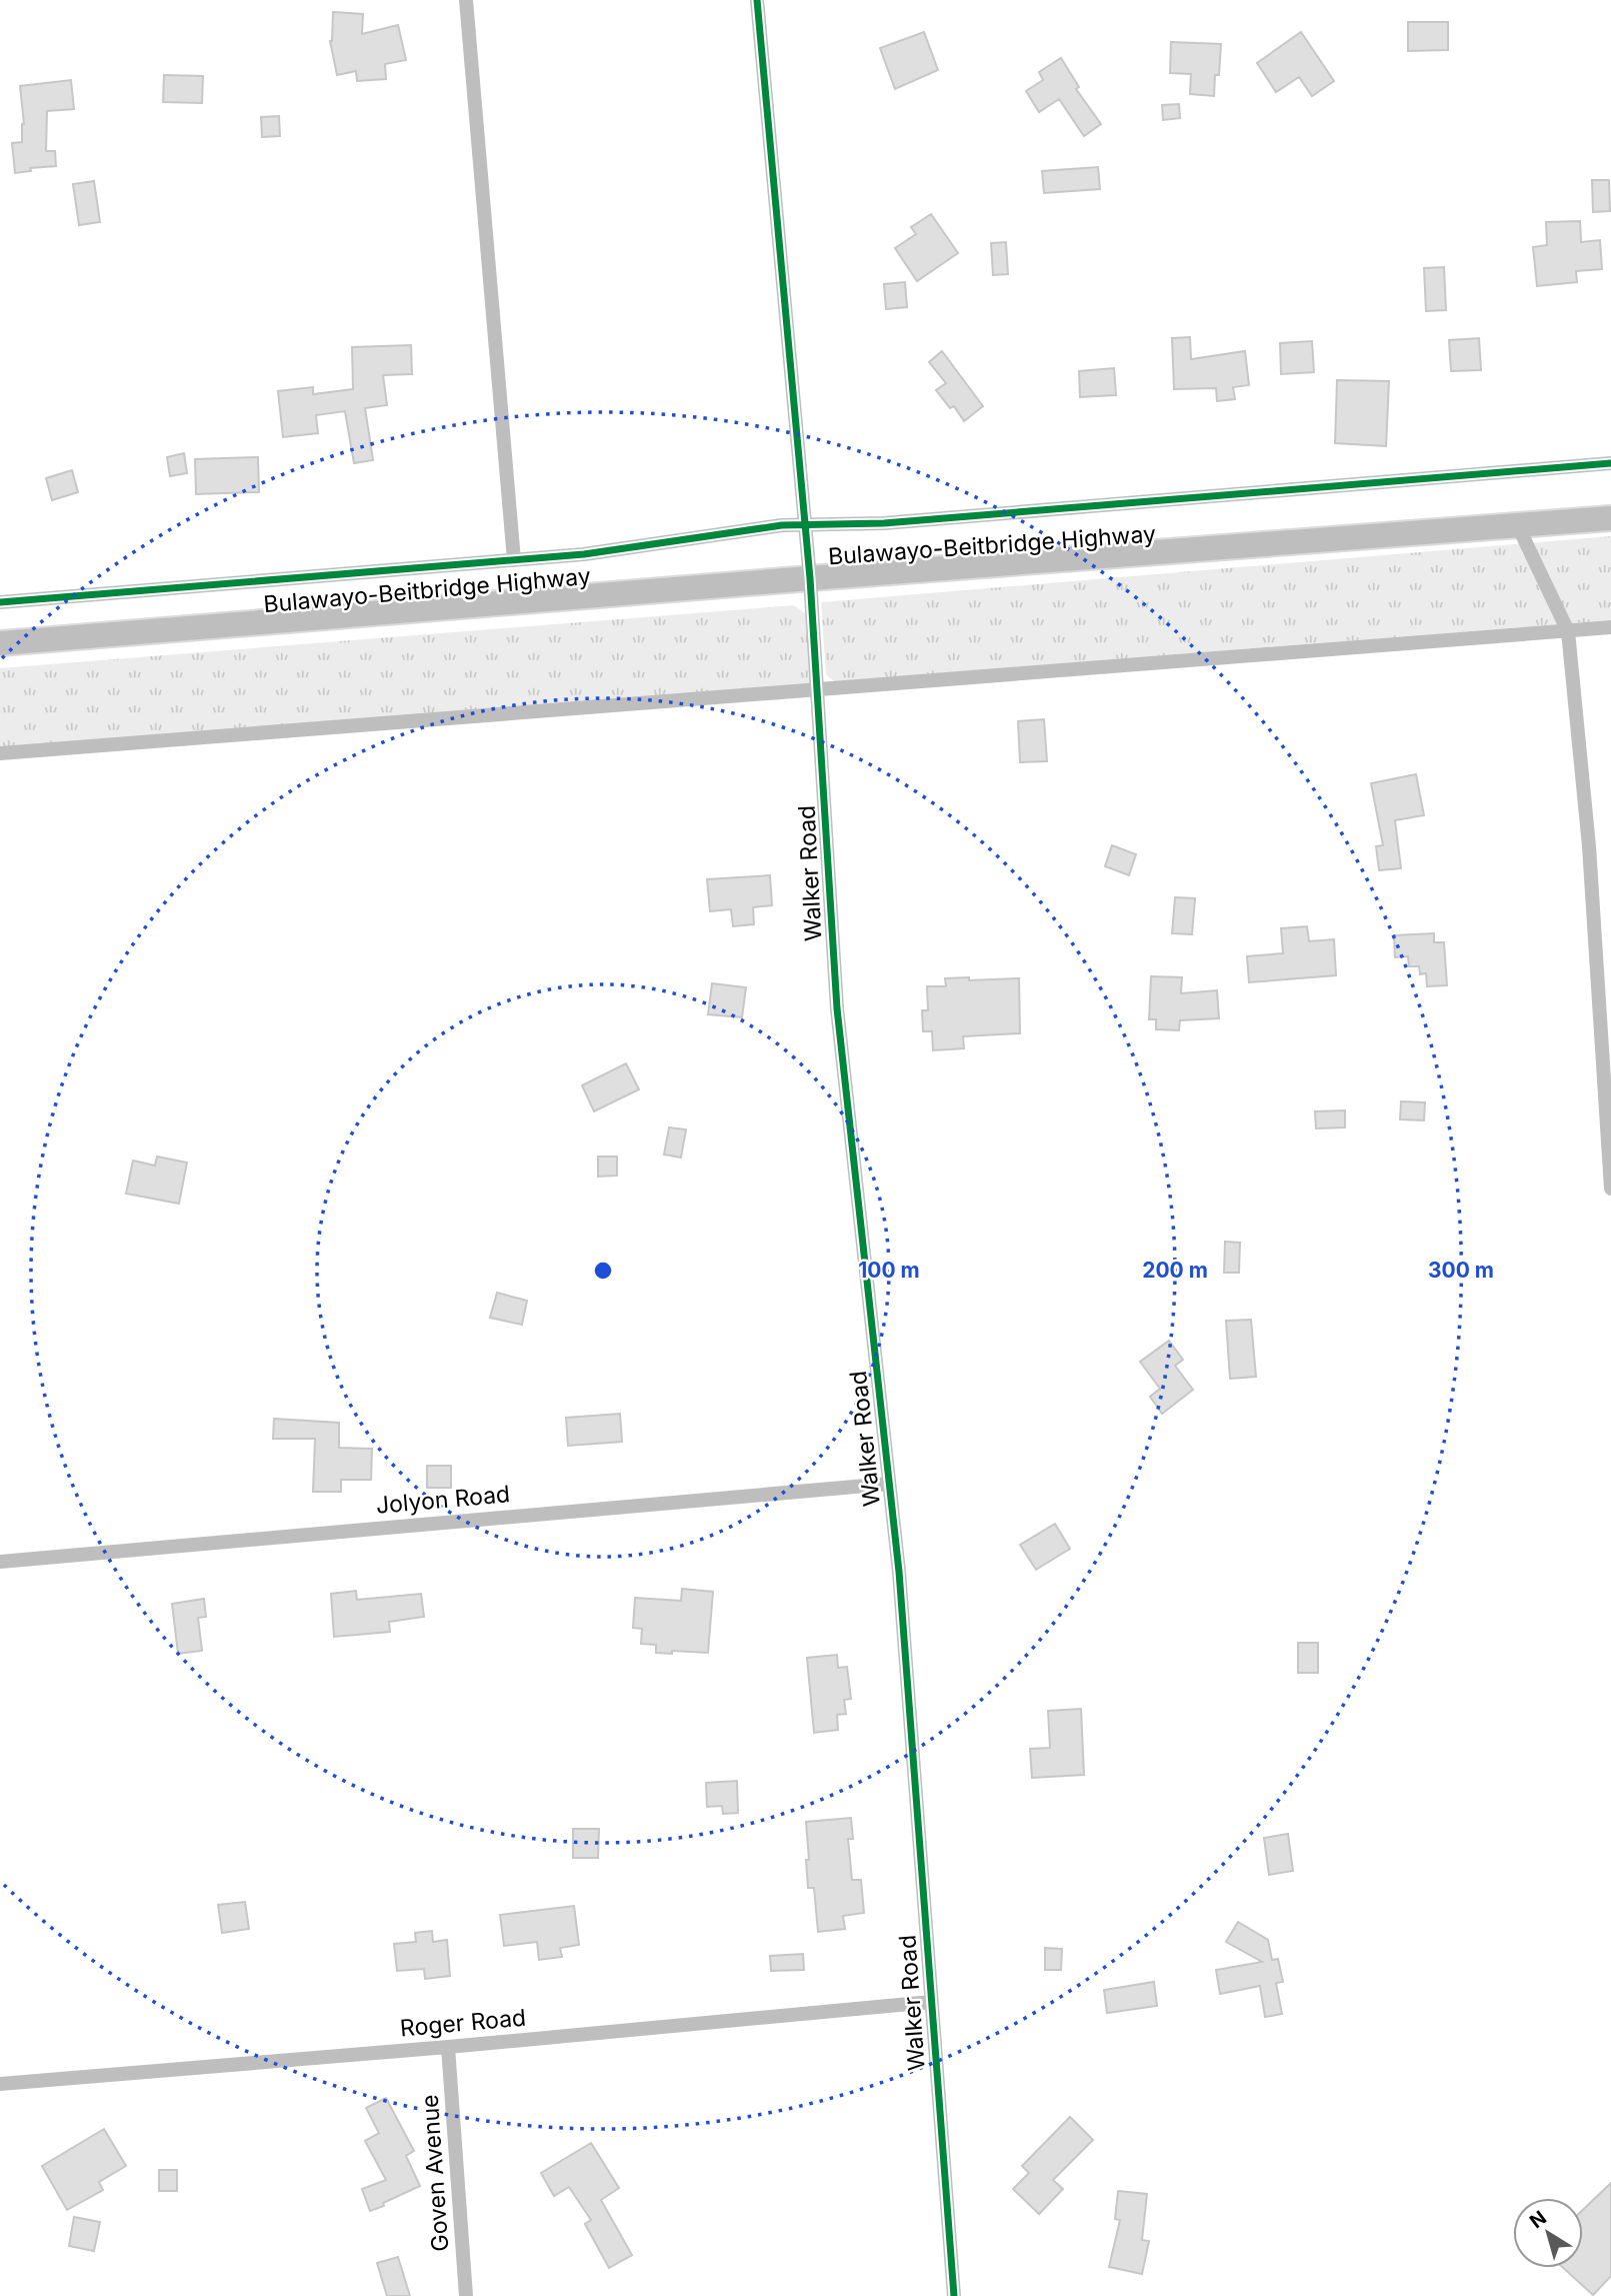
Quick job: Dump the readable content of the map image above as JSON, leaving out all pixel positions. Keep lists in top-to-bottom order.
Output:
{
  "streets": {
    "highway": ["Bulawayo-Beitbridge Highway"],
    "street": [
      "Walker Road",
      "Jolyon Road",
      "Roger Road",
      "Goven Avenue"
    ]
  },
  "crossings": [
    ["Bulawayo-Beitbridge Highway", "Walker Road"],
    ["Walker Road", "Jolyon Road"],
    ["Walker Road", "Roger Road"],
    ["Roger Road", "Goven Avenue"]
  ],
  "north": "top left",
  "rings": ["100 m", "200 m", "300 m"]
}
